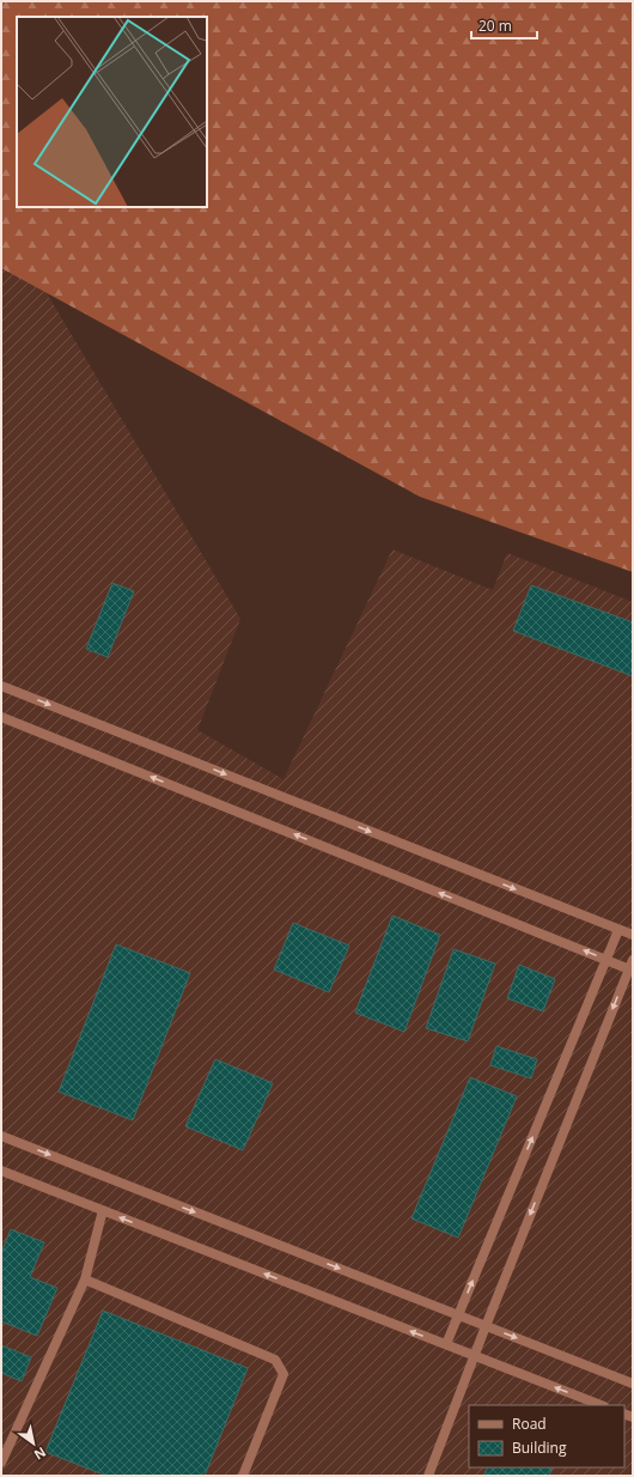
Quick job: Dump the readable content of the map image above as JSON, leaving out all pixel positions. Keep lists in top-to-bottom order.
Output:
{
  "legend": ["Road", "Building"],
  "scale_bar": "20 m",
  "north": "bottom right"
}
